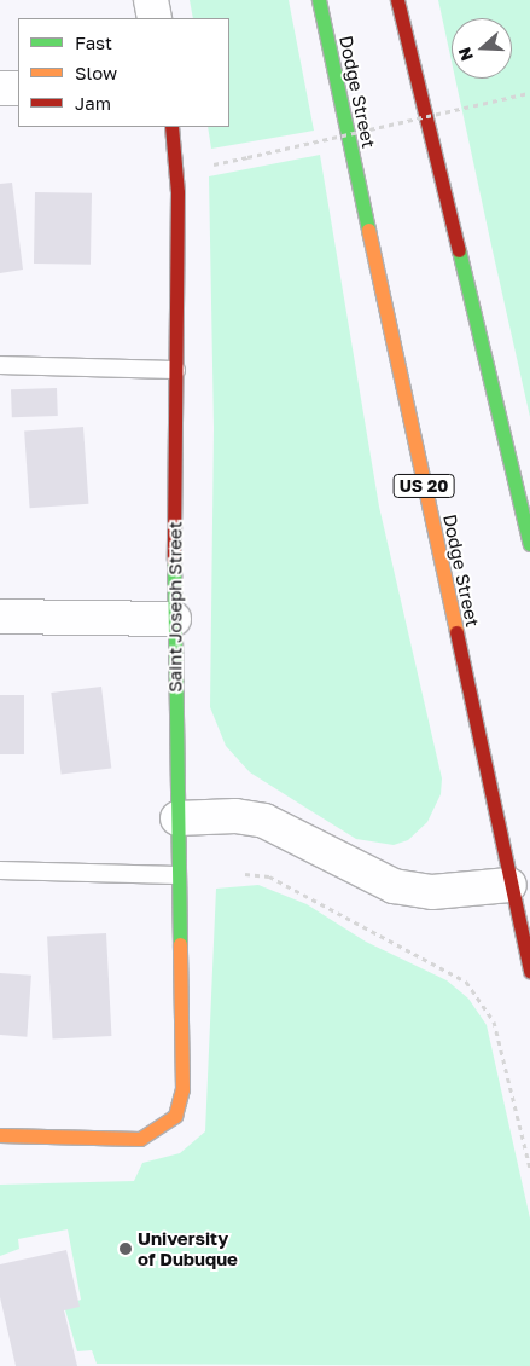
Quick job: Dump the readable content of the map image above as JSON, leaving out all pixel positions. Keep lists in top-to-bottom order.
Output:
{
  "streets": {
    "main road": ["Dodge Street", "US 20", "Saint Joseph Street"]
  },
  "places": ["University of Dubuque"],
  "legend": ["Fast", "Slow", "Jam"],
  "north": "left"
}
